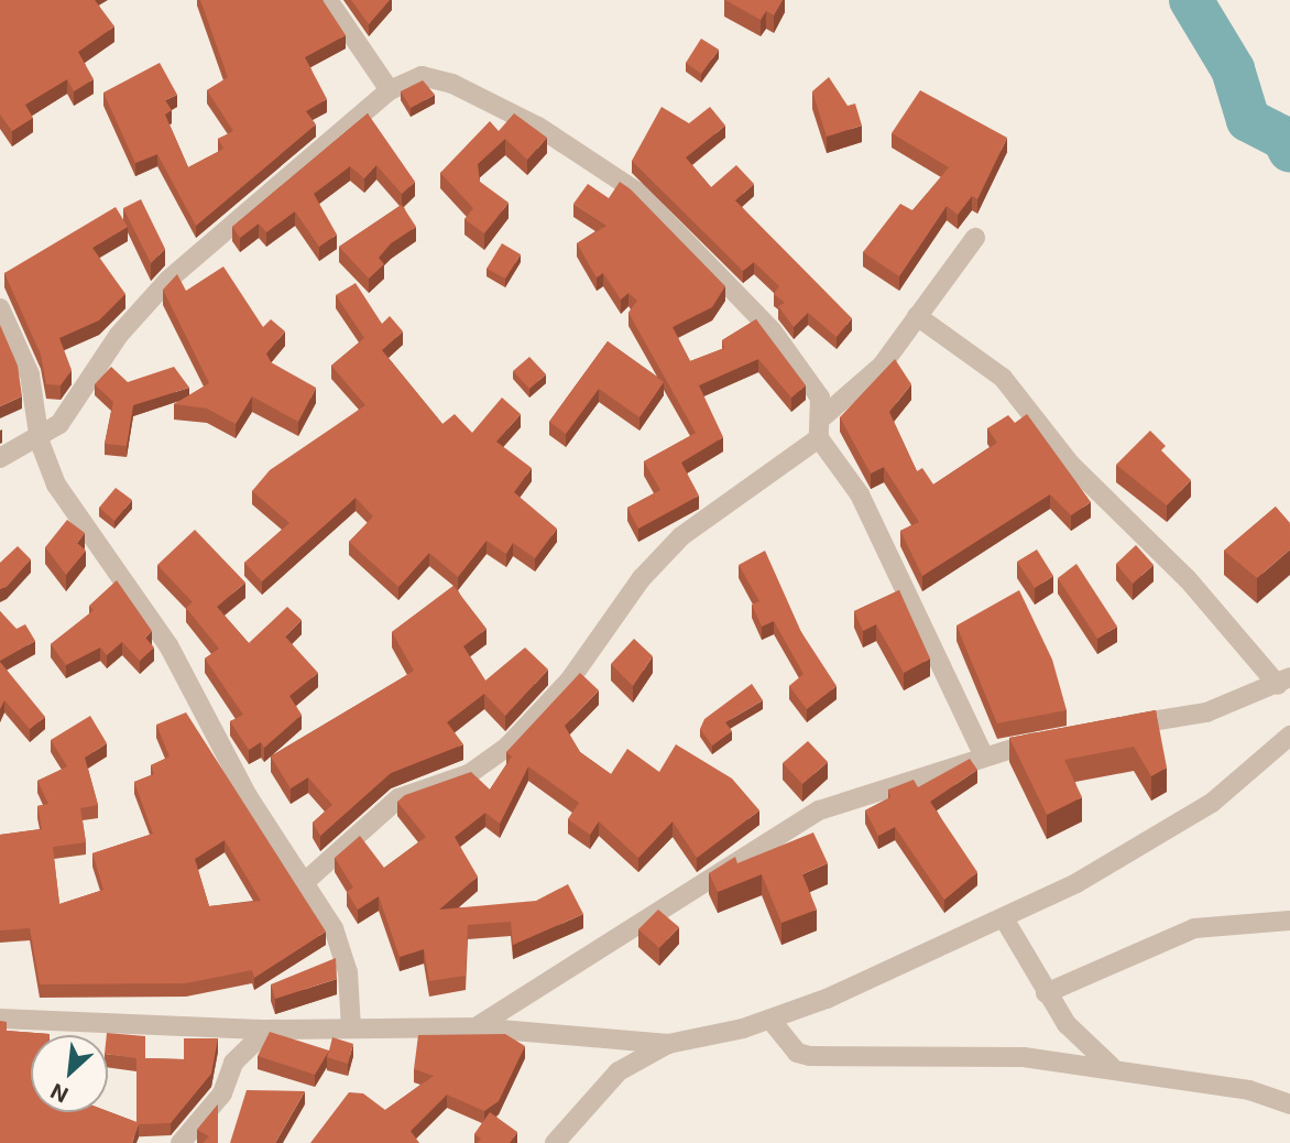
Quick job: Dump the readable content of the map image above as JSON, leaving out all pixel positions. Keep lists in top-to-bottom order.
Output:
{
  "north": "bottom left"
}
